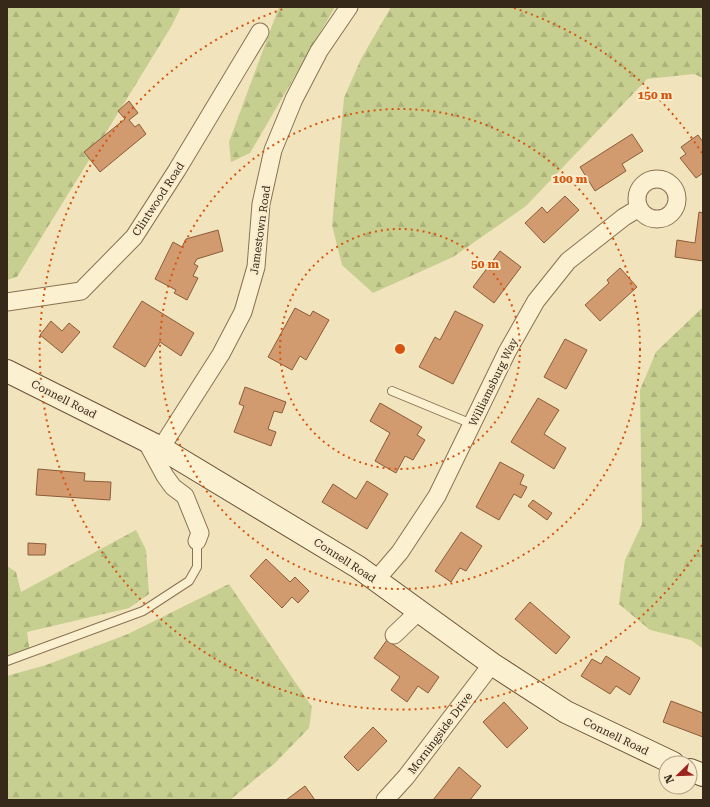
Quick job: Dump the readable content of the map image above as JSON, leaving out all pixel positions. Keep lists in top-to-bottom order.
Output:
{
  "streets": {
    "main road": ["Connell Road"],
    "street": [
      "Clintwood Road",
      "Jamestown Road",
      "Williamsburg Way",
      "Morningside Drive"
    ]
  },
  "crossings": [
    ["Jamestown Road", "Connell Road"],
    ["Williamsburg Way", "Connell Road"],
    ["Connell Road", "Morningside Drive"]
  ],
  "north": "bottom left",
  "rings": ["150 m", "100 m", "50 m"]
}
